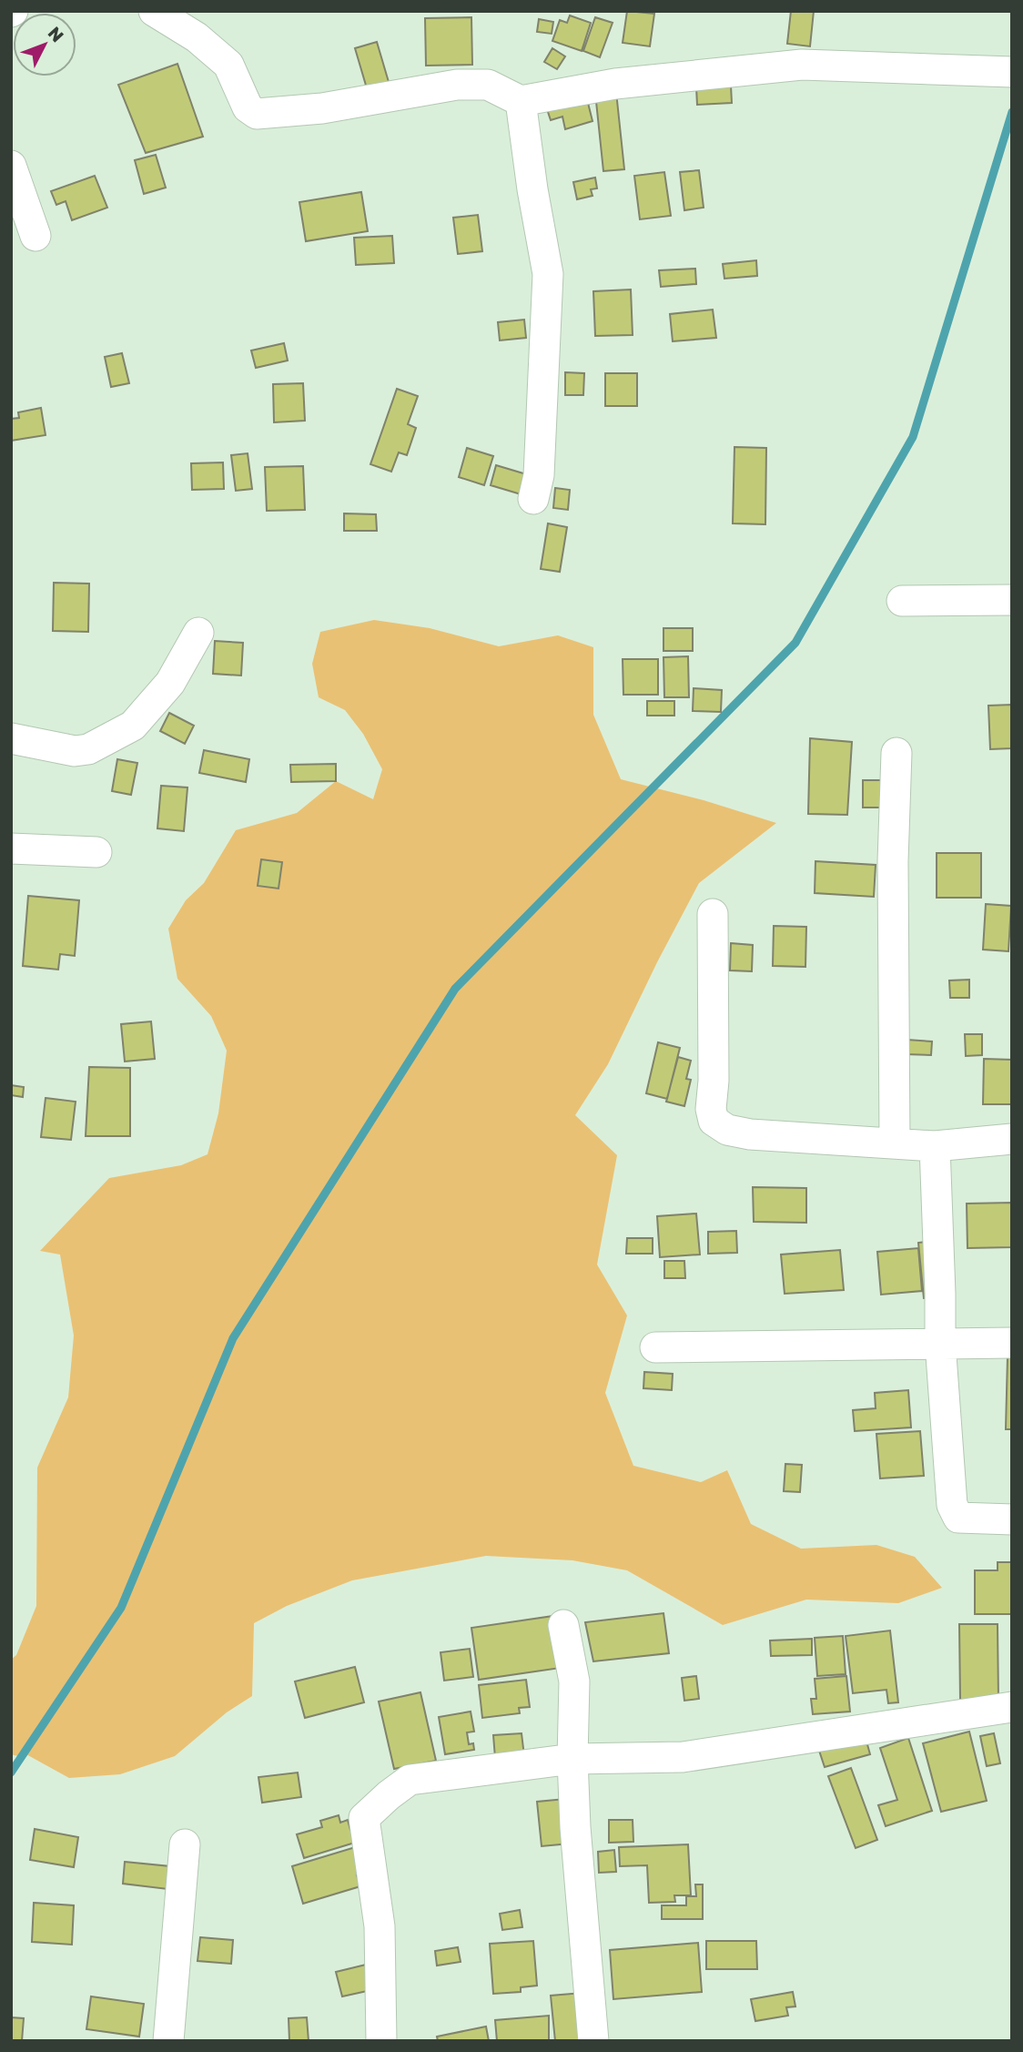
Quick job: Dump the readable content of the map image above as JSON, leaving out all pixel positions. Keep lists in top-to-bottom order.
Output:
{
  "north": "top right"
}
